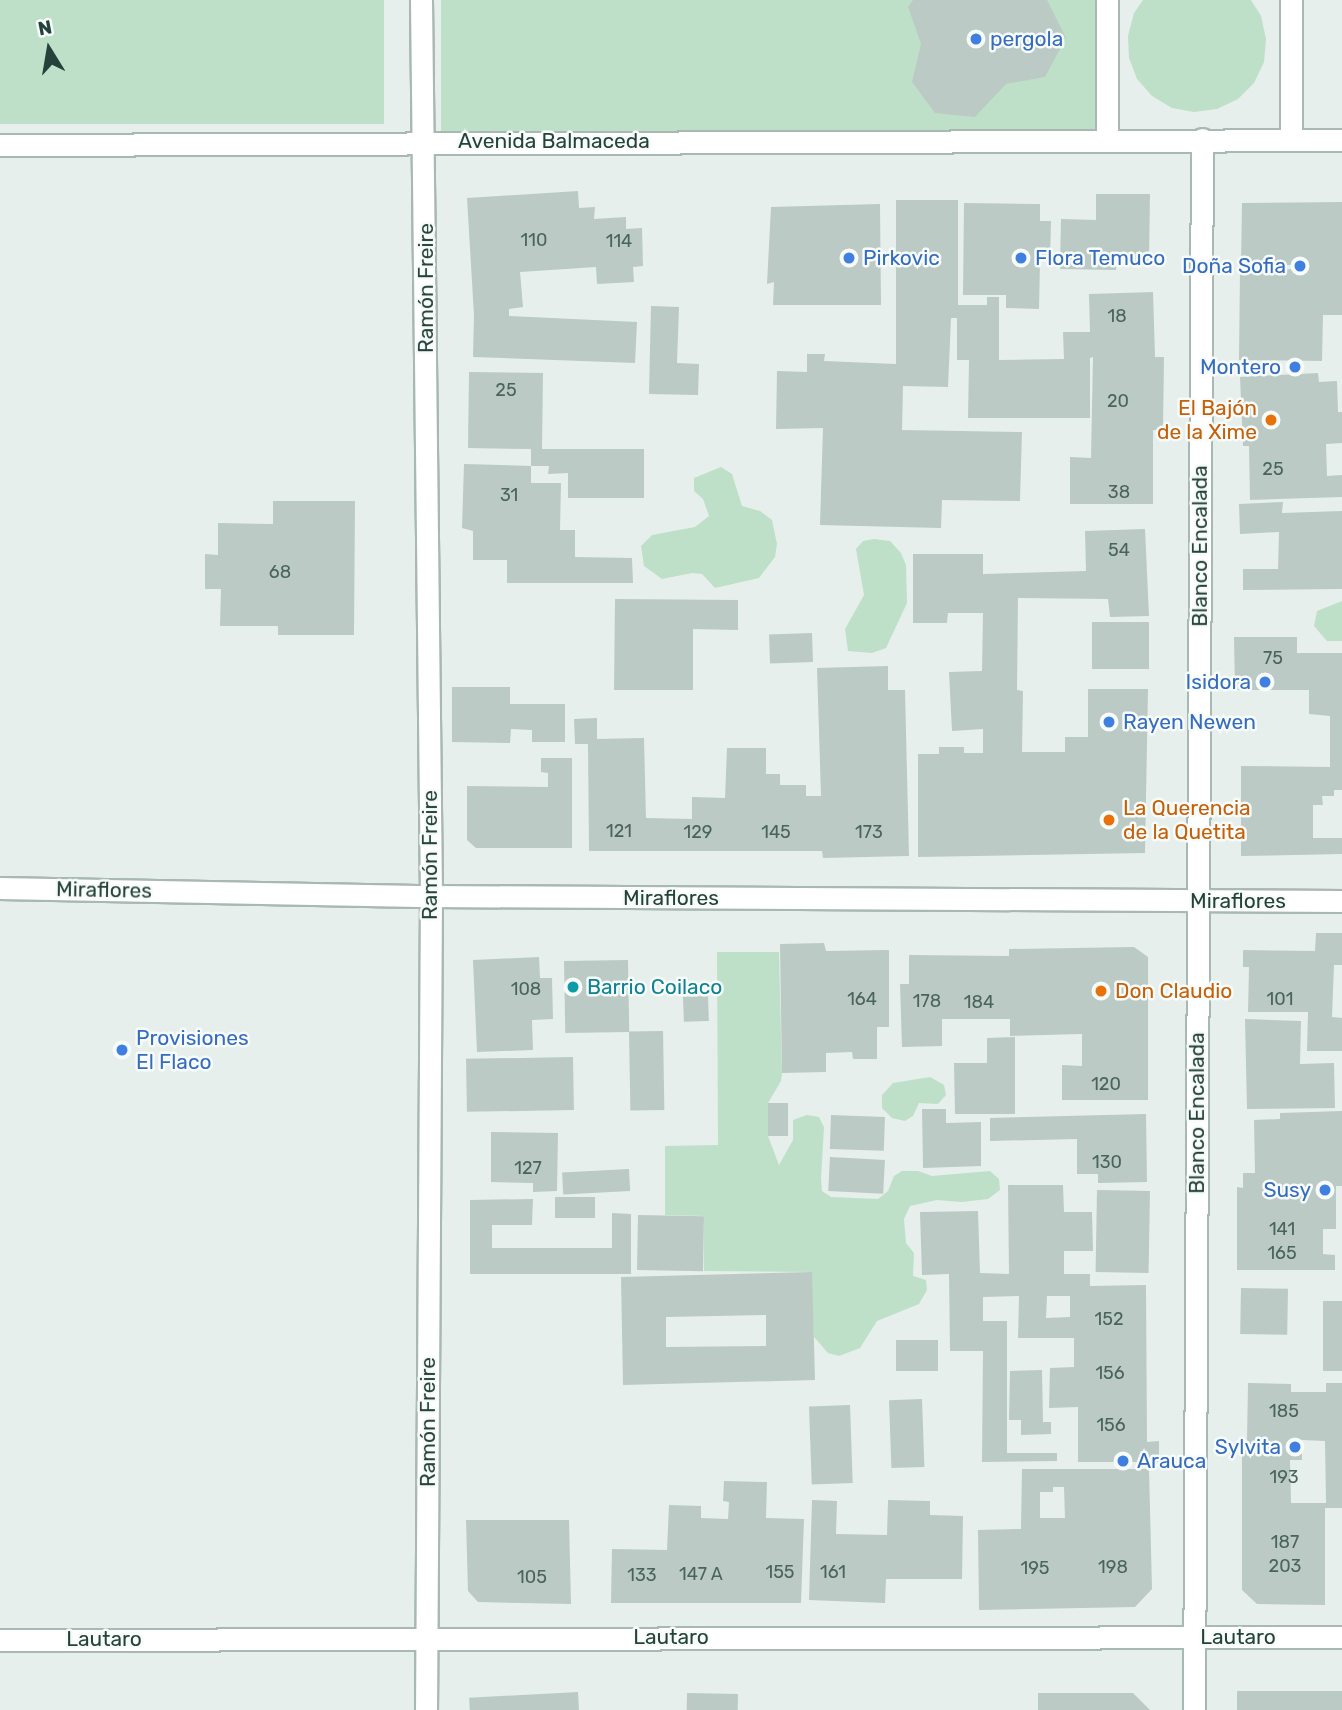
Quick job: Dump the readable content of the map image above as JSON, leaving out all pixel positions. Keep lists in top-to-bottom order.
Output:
{
  "streets": {
    "street": [
      "Avenida Balmaceda",
      "Ramón Freire",
      "Blanco Encalada",
      "Miraflores",
      "Lautaro"
    ]
  },
  "crossings": [
    ["Avenida Balmaceda", "Ramón Freire"],
    ["Avenida Balmaceda", "Blanco Encalada"],
    ["Ramón Freire", "Miraflores"],
    ["Ramón Freire", "Lautaro"],
    ["Blanco Encalada", "Miraflores"],
    ["Blanco Encalada", "Lautaro"]
  ],
  "places": [
    "pergola",
    "Pirkovic",
    "Flora Temuco",
    "Doña Sofia",
    "Montero",
    "El Bajón de la Xime",
    "Isidora",
    "Rayen Newen",
    "La Querencia de la Quetita",
    "Barrio Coilaco",
    "Don Claudio",
    "Provisiones El Flaco",
    "Susy",
    "Sylvita",
    "Arauca"
  ],
  "house_numbers": [
    "110",
    "114",
    "18",
    "25",
    "20",
    "25",
    "38",
    "31",
    "54",
    "68",
    "75",
    "121",
    "129",
    "145",
    "173",
    "108",
    "164",
    "101",
    "178",
    "184",
    "120",
    "130",
    "127",
    "141",
    "165",
    "152",
    "156",
    "185",
    "156",
    "193",
    "187",
    "203",
    "198",
    "195",
    "155",
    "161",
    "147 A",
    "133",
    "105"
  ],
  "north": "top"
}
